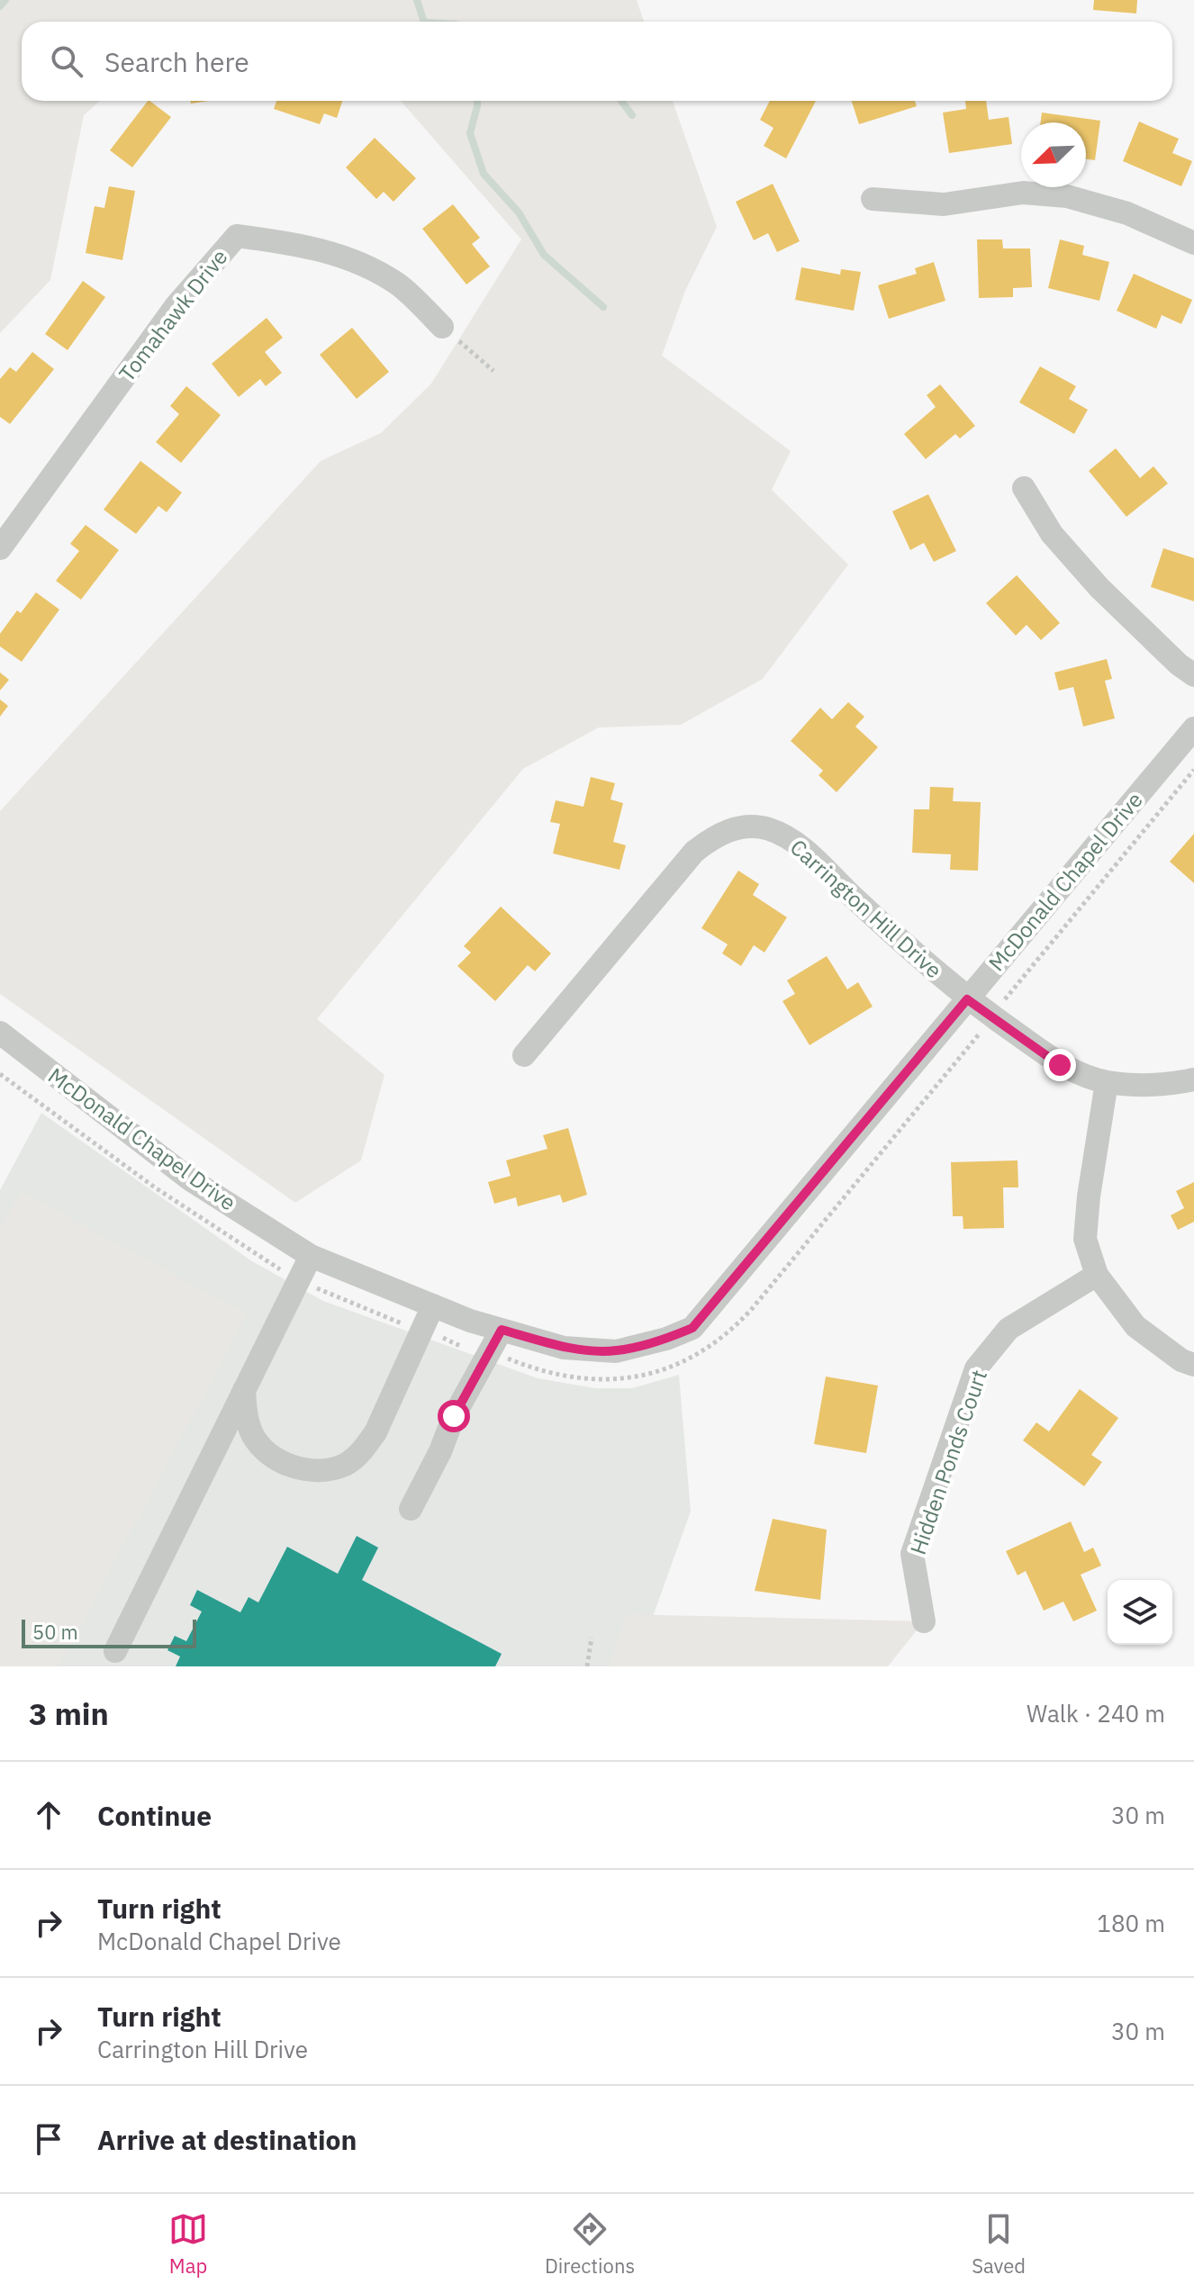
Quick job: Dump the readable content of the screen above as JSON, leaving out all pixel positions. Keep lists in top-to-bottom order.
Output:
{
  "streets": {
    "street": [
      "Tomahawk Drive",
      "McDonald Chapel Drive",
      "Carrington Hill Drive",
      "Hidden Ponds Court"
    ]
  },
  "crossings": [
    ["McDonald Chapel Drive", "Carrington Hill Drive"]
  ],
  "scale_bar": "50 m",
  "north": "bottom left",
  "page": {
    "search": "Search here",
    "scale": "50 m",
    "heading": ["3 min", "Walk · 240 m"],
    "list": [
      ["Continue", "30 m"],
      ["Turn right", "McDonald Chapel Drive", "180 m"],
      ["Turn right", "Carrington Hill Drive", "30 m"],
      "Arrive at destination"
    ],
    "nav": ["Map", "Directions", "Saved"]
  }
}
